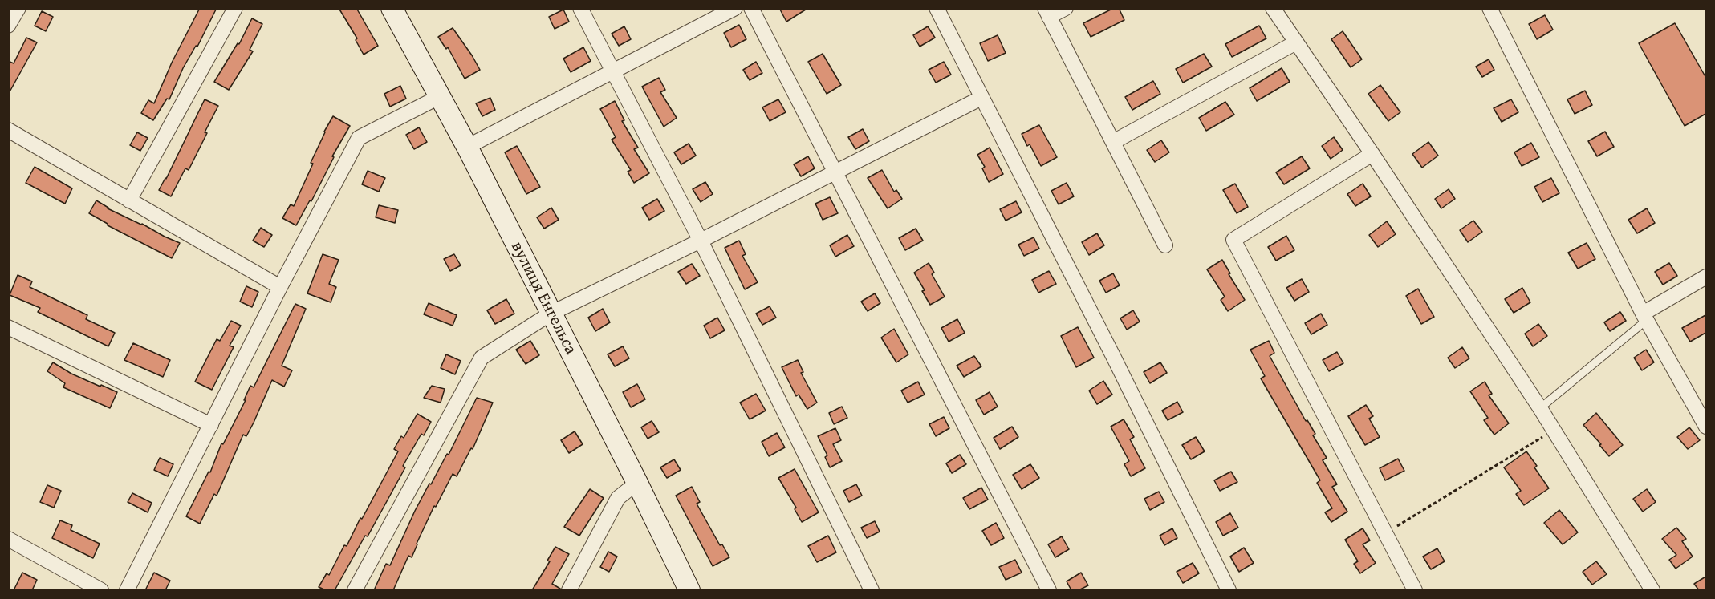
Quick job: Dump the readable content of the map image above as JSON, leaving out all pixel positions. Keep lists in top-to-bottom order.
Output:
{
  "streets": {
    "street": ["вулиця Енгельса"]
  }
}
